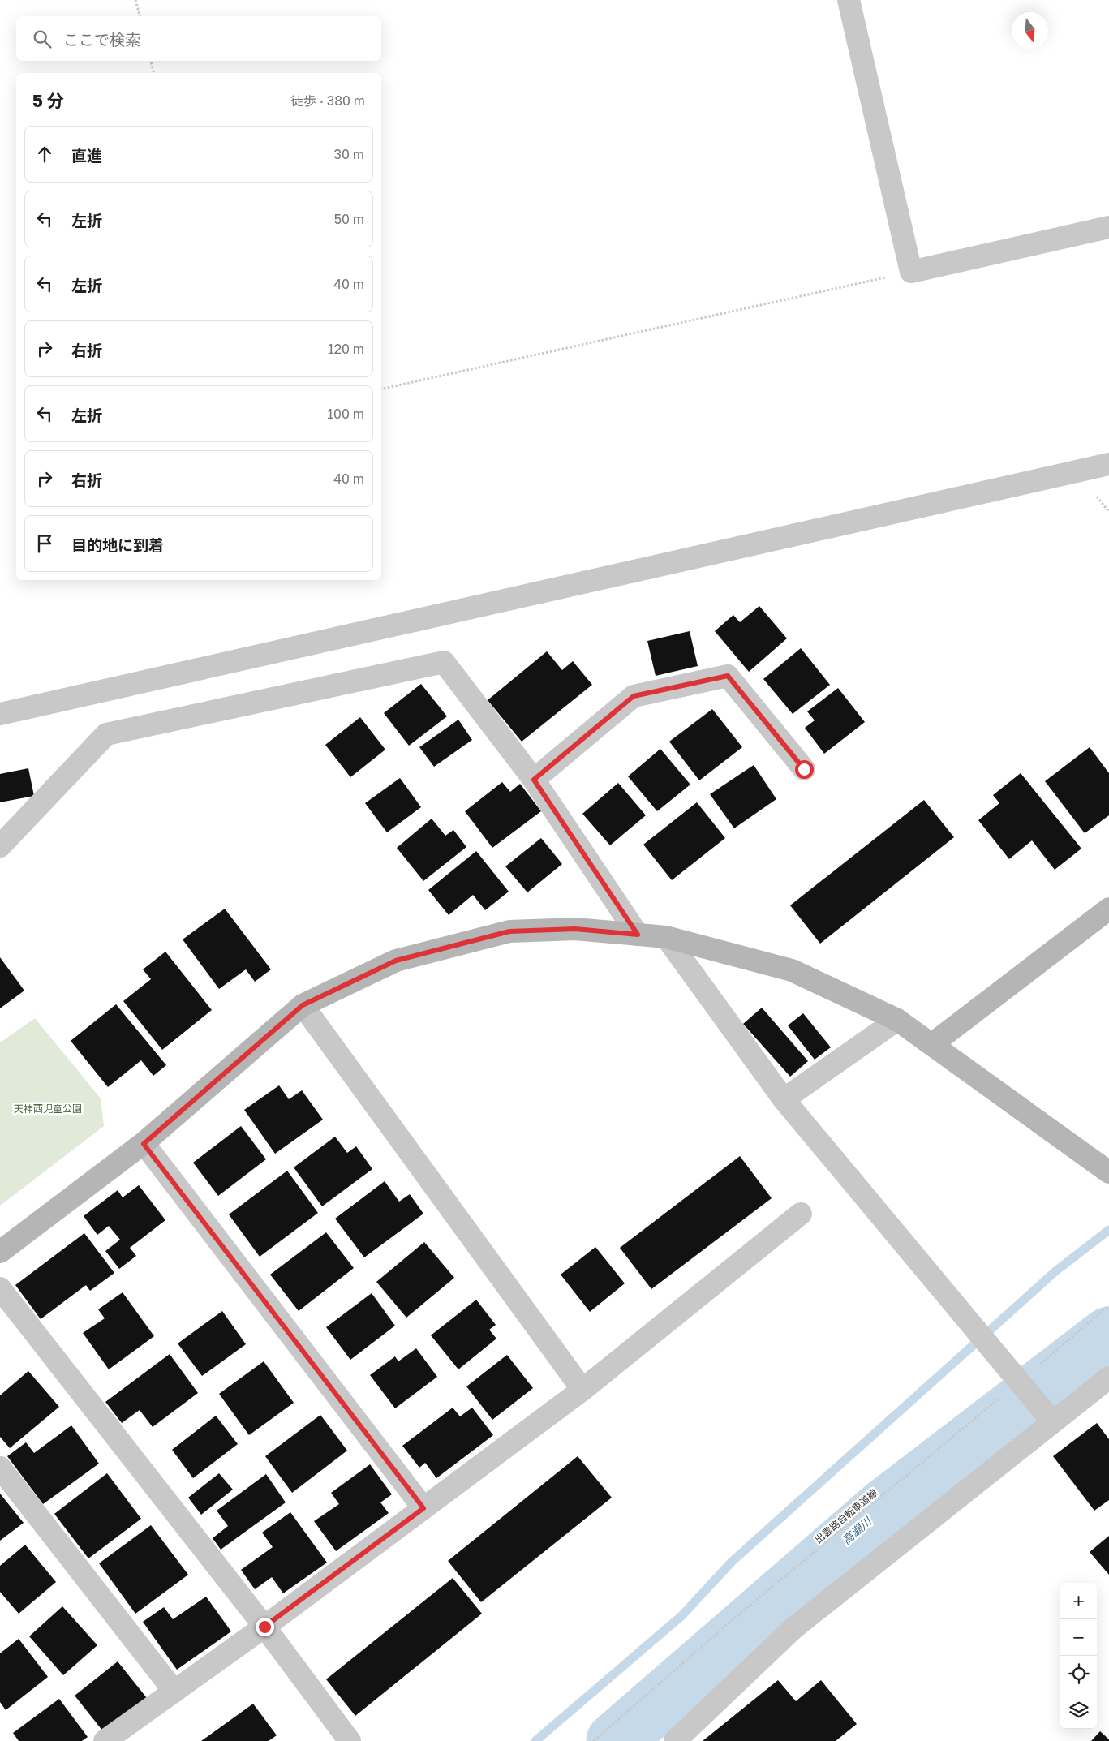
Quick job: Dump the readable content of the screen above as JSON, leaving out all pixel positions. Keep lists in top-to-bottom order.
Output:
{
  "streets": {
    "path": ["出雲路自転車道線"]
  },
  "water": ["高瀬川"],
  "parks": ["天神西児童公園"],
  "north": "bottom",
  "page": {
    "search": "ここで検索",
    "heading": ["5 分", "徒歩 · 380 m"],
    "list": [
      ["直進", "30 m"],
      ["左折", "50 m"],
      ["左折", "40 m"],
      ["右折", "120 m"],
      ["左折", "100 m"],
      ["右折", "40 m"],
      "目的地に到着"
    ],
    "map_buttons": ["+", "−"]
  }
}
